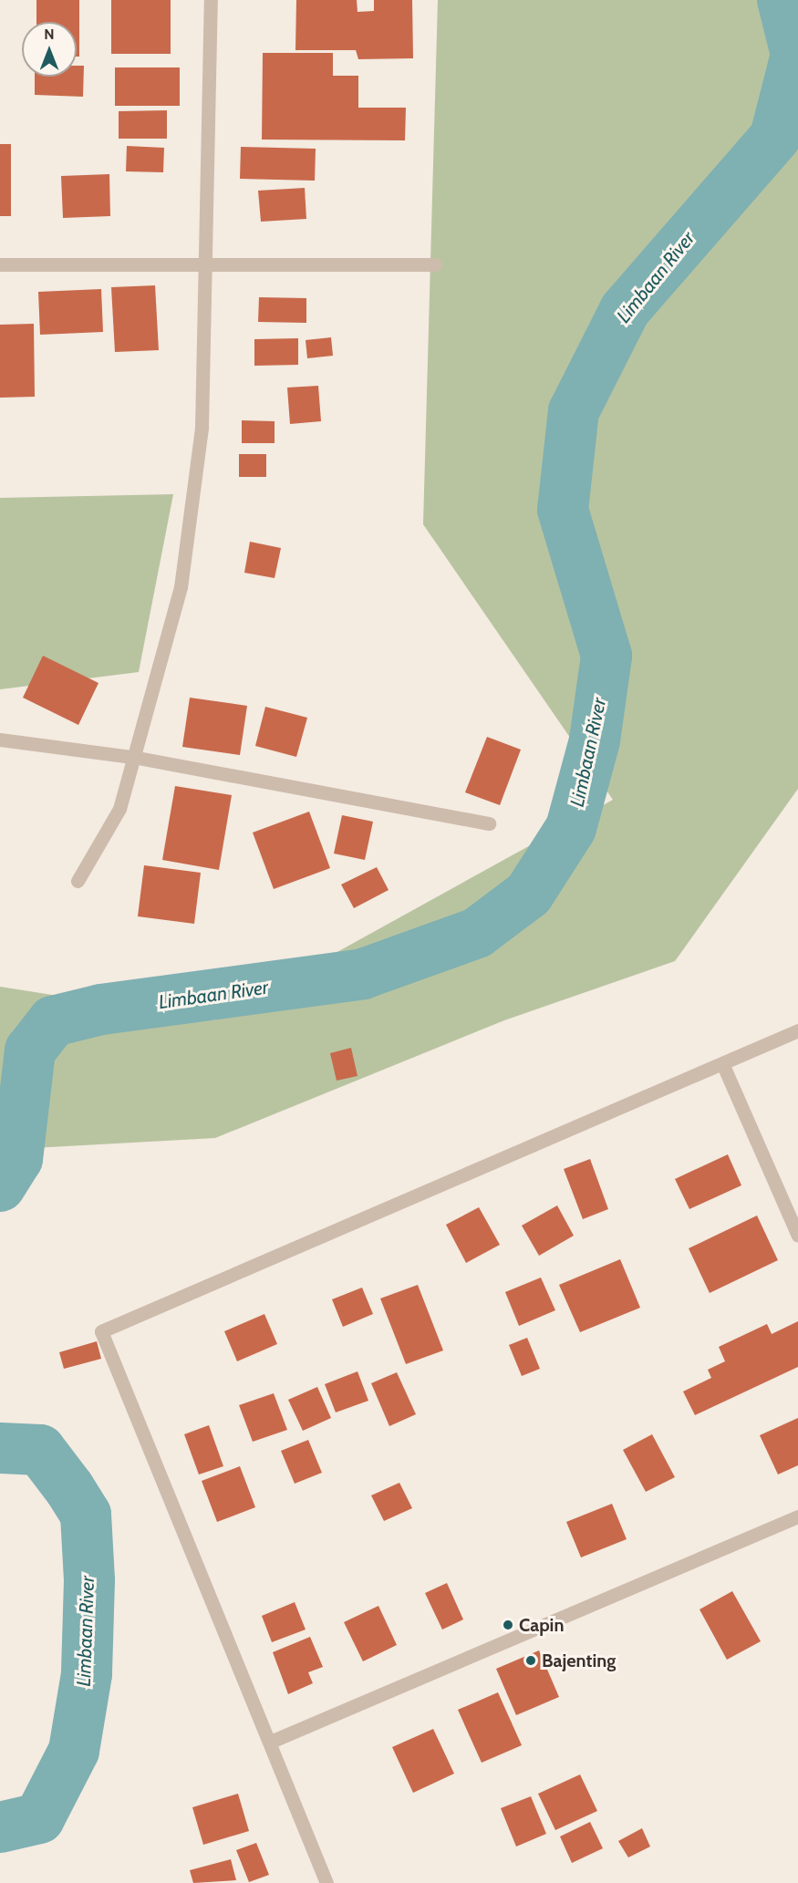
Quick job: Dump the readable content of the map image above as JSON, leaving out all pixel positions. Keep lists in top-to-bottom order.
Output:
{
  "water": ["Limbaan River"],
  "places": ["Capin", "Bajenting"],
  "north": "top"
}
